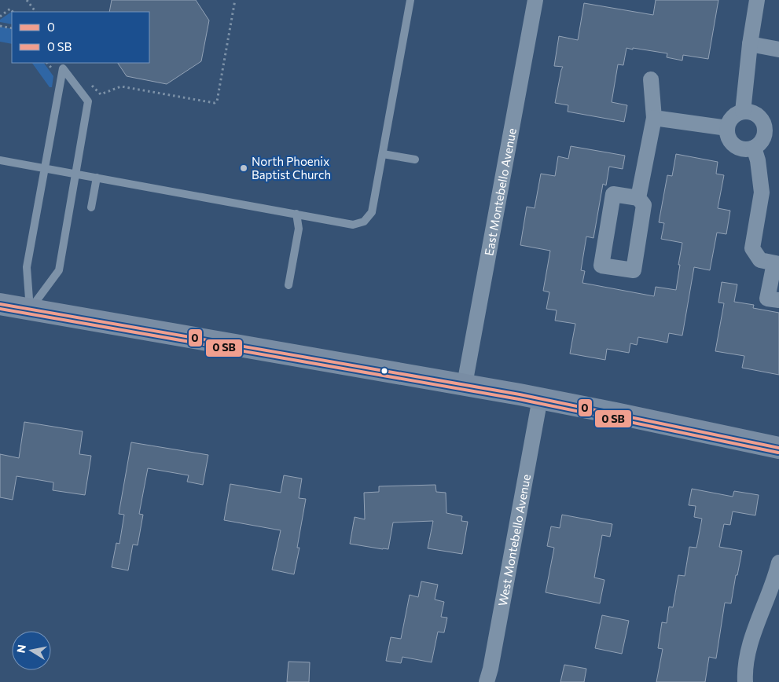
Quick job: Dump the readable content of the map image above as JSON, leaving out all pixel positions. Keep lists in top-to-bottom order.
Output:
{
  "streets": {
    "street": ["East Montebello Avenue", "West Montebello Avenue"]
  },
  "places": ["North Phoenix Baptist Church"],
  "lines": ["transit line 0"],
  "legend": ["0", "0 SB"],
  "north": "left"
}
